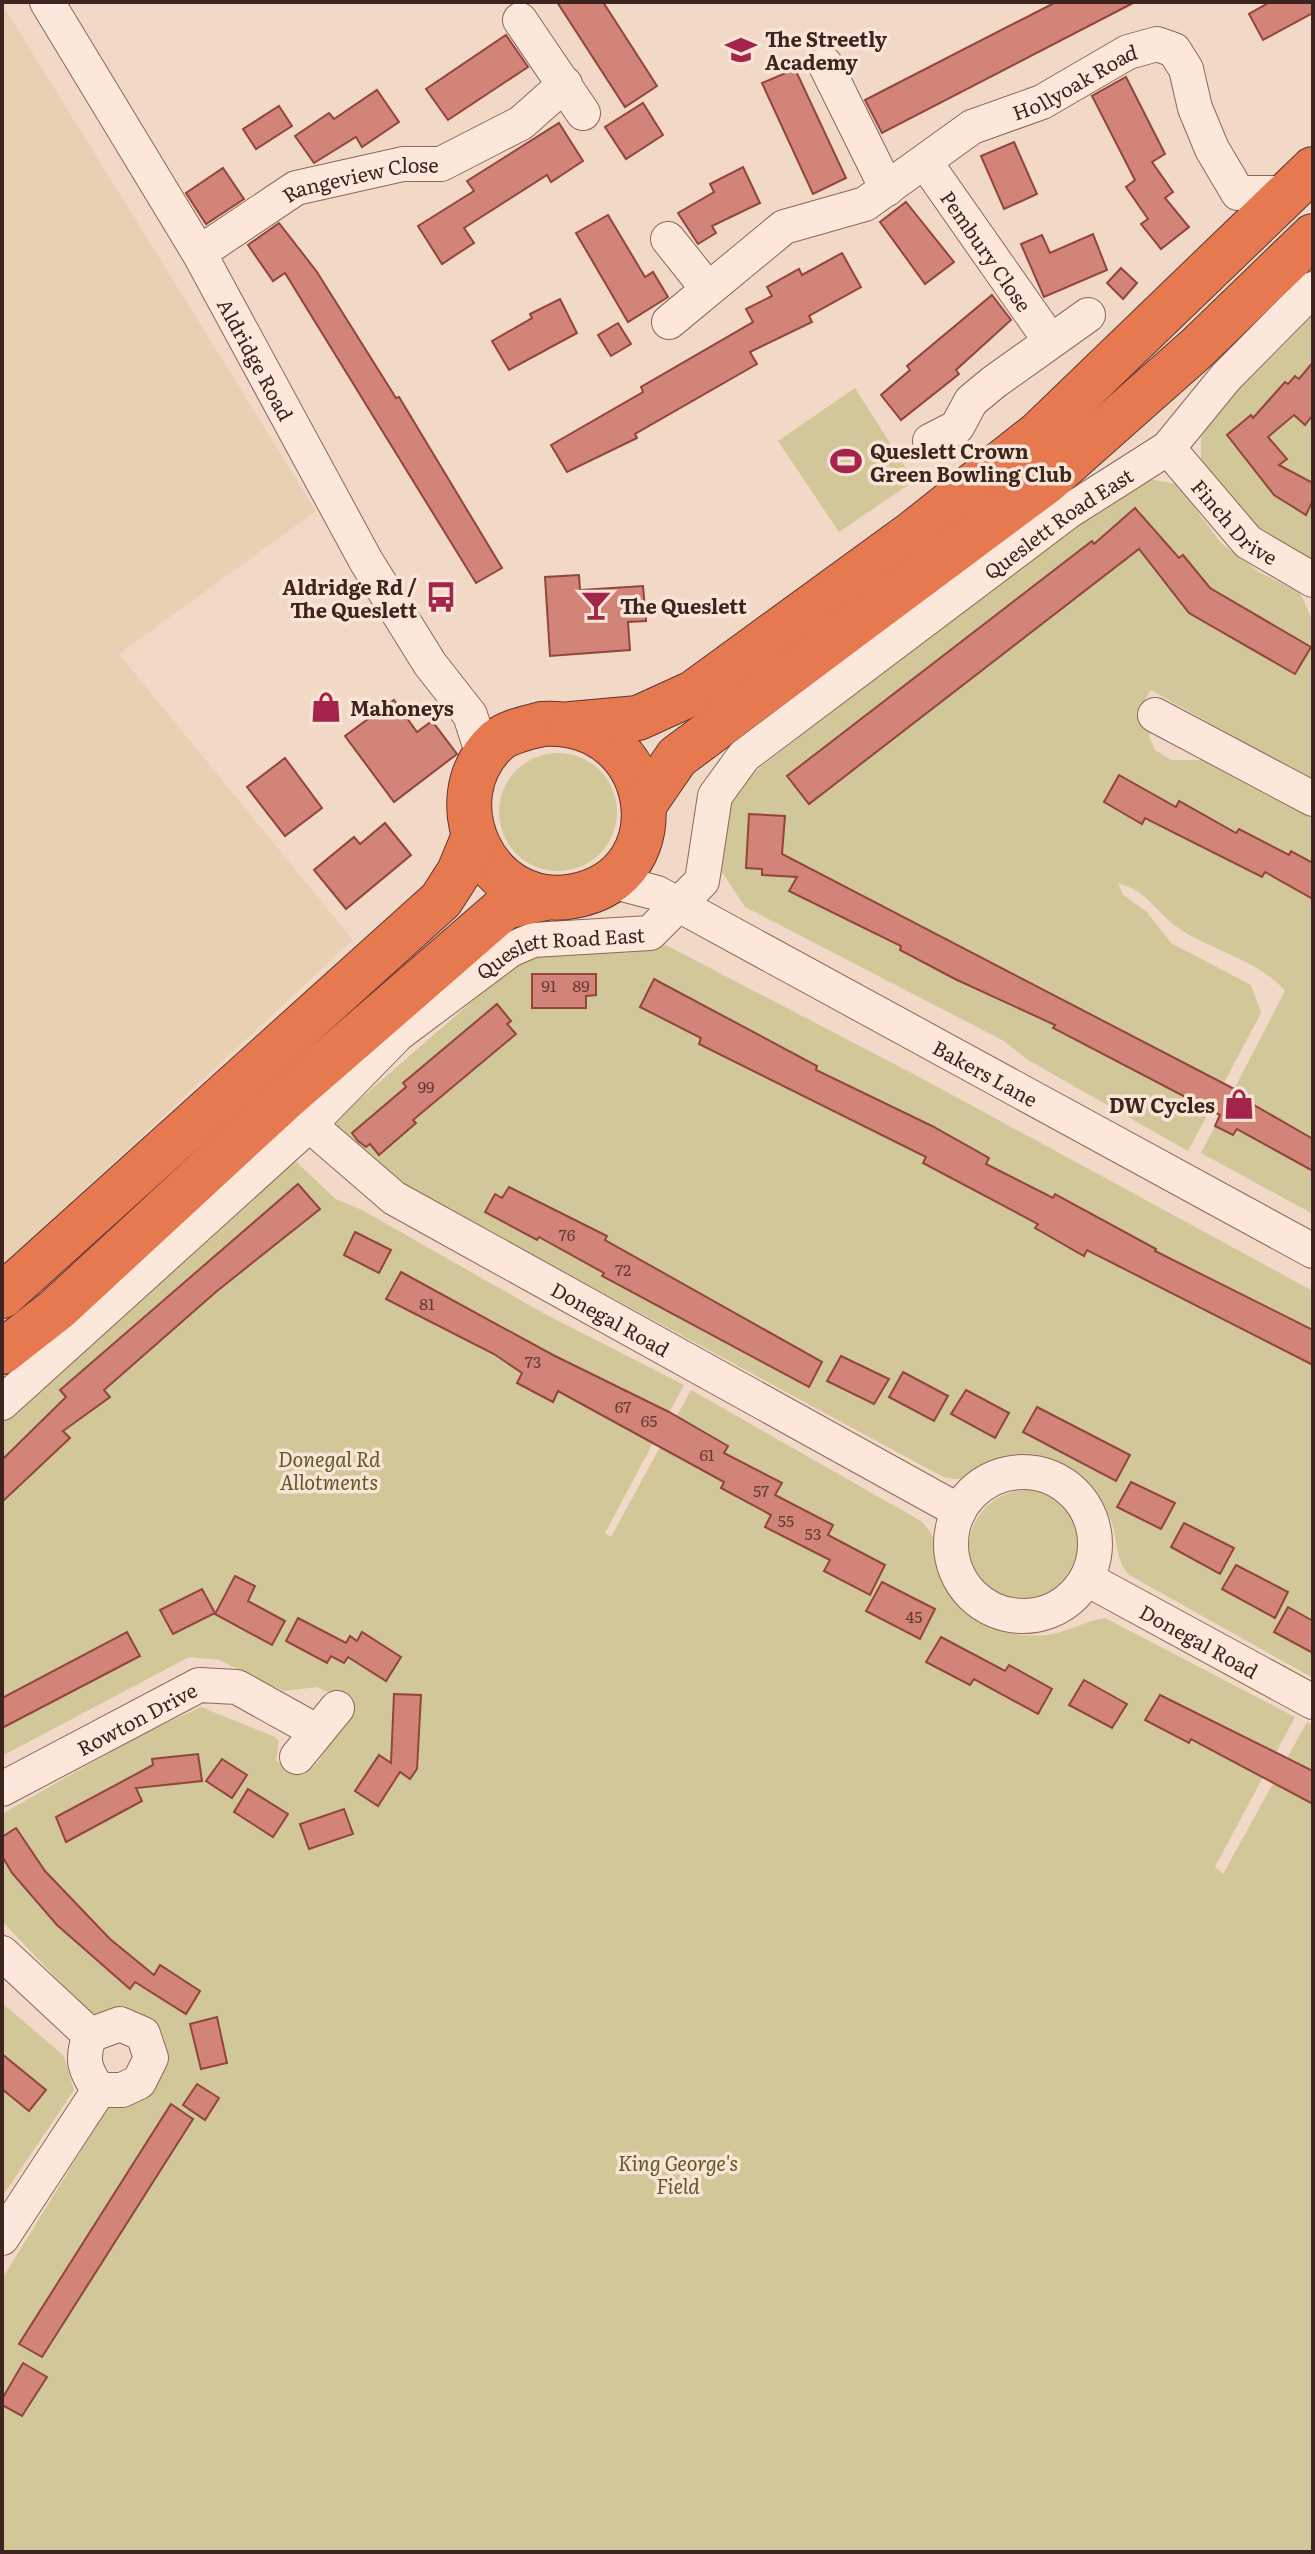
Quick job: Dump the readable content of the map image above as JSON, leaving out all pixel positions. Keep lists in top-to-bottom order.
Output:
{
  "streets": {
    "highway": ["Queslett Road East"],
    "street": [
      "Hollyoak Road",
      "Rangeview Close",
      "Pembury Close",
      "Aldridge Road",
      "Finch Drive",
      "Bakers Lane",
      "Donegal Road",
      "Rowton Drive"
    ]
  },
  "crossings": [
    ["Hollyoak Road", "Pembury Close"],
    ["Rangeview Close", "Aldridge Road"],
    ["Aldridge Road", "Queslett Road East"],
    ["Finch Drive", "Queslett Road East"],
    ["Queslett Road East", "Bakers Lane"],
    ["Queslett Road East", "Donegal Road"]
  ],
  "parks": ["Donegal Rd Allotments", "King George's Field"],
  "places": {
    "school or university": ["The Streetly Academy"],
    "sports": ["Queslett Crown Green Bowling Club"],
    "bus stop": ["Aldridge Rd / The Queslett"],
    "bar": ["The Queslett"],
    "shop": ["Mahoneys", "DW Cycles"]
  },
  "house_numbers": [
    "91",
    "89",
    "99",
    "76",
    "72",
    "81",
    "73",
    "67",
    "65",
    "61",
    "57",
    "55",
    "53",
    "45"
  ]
}
